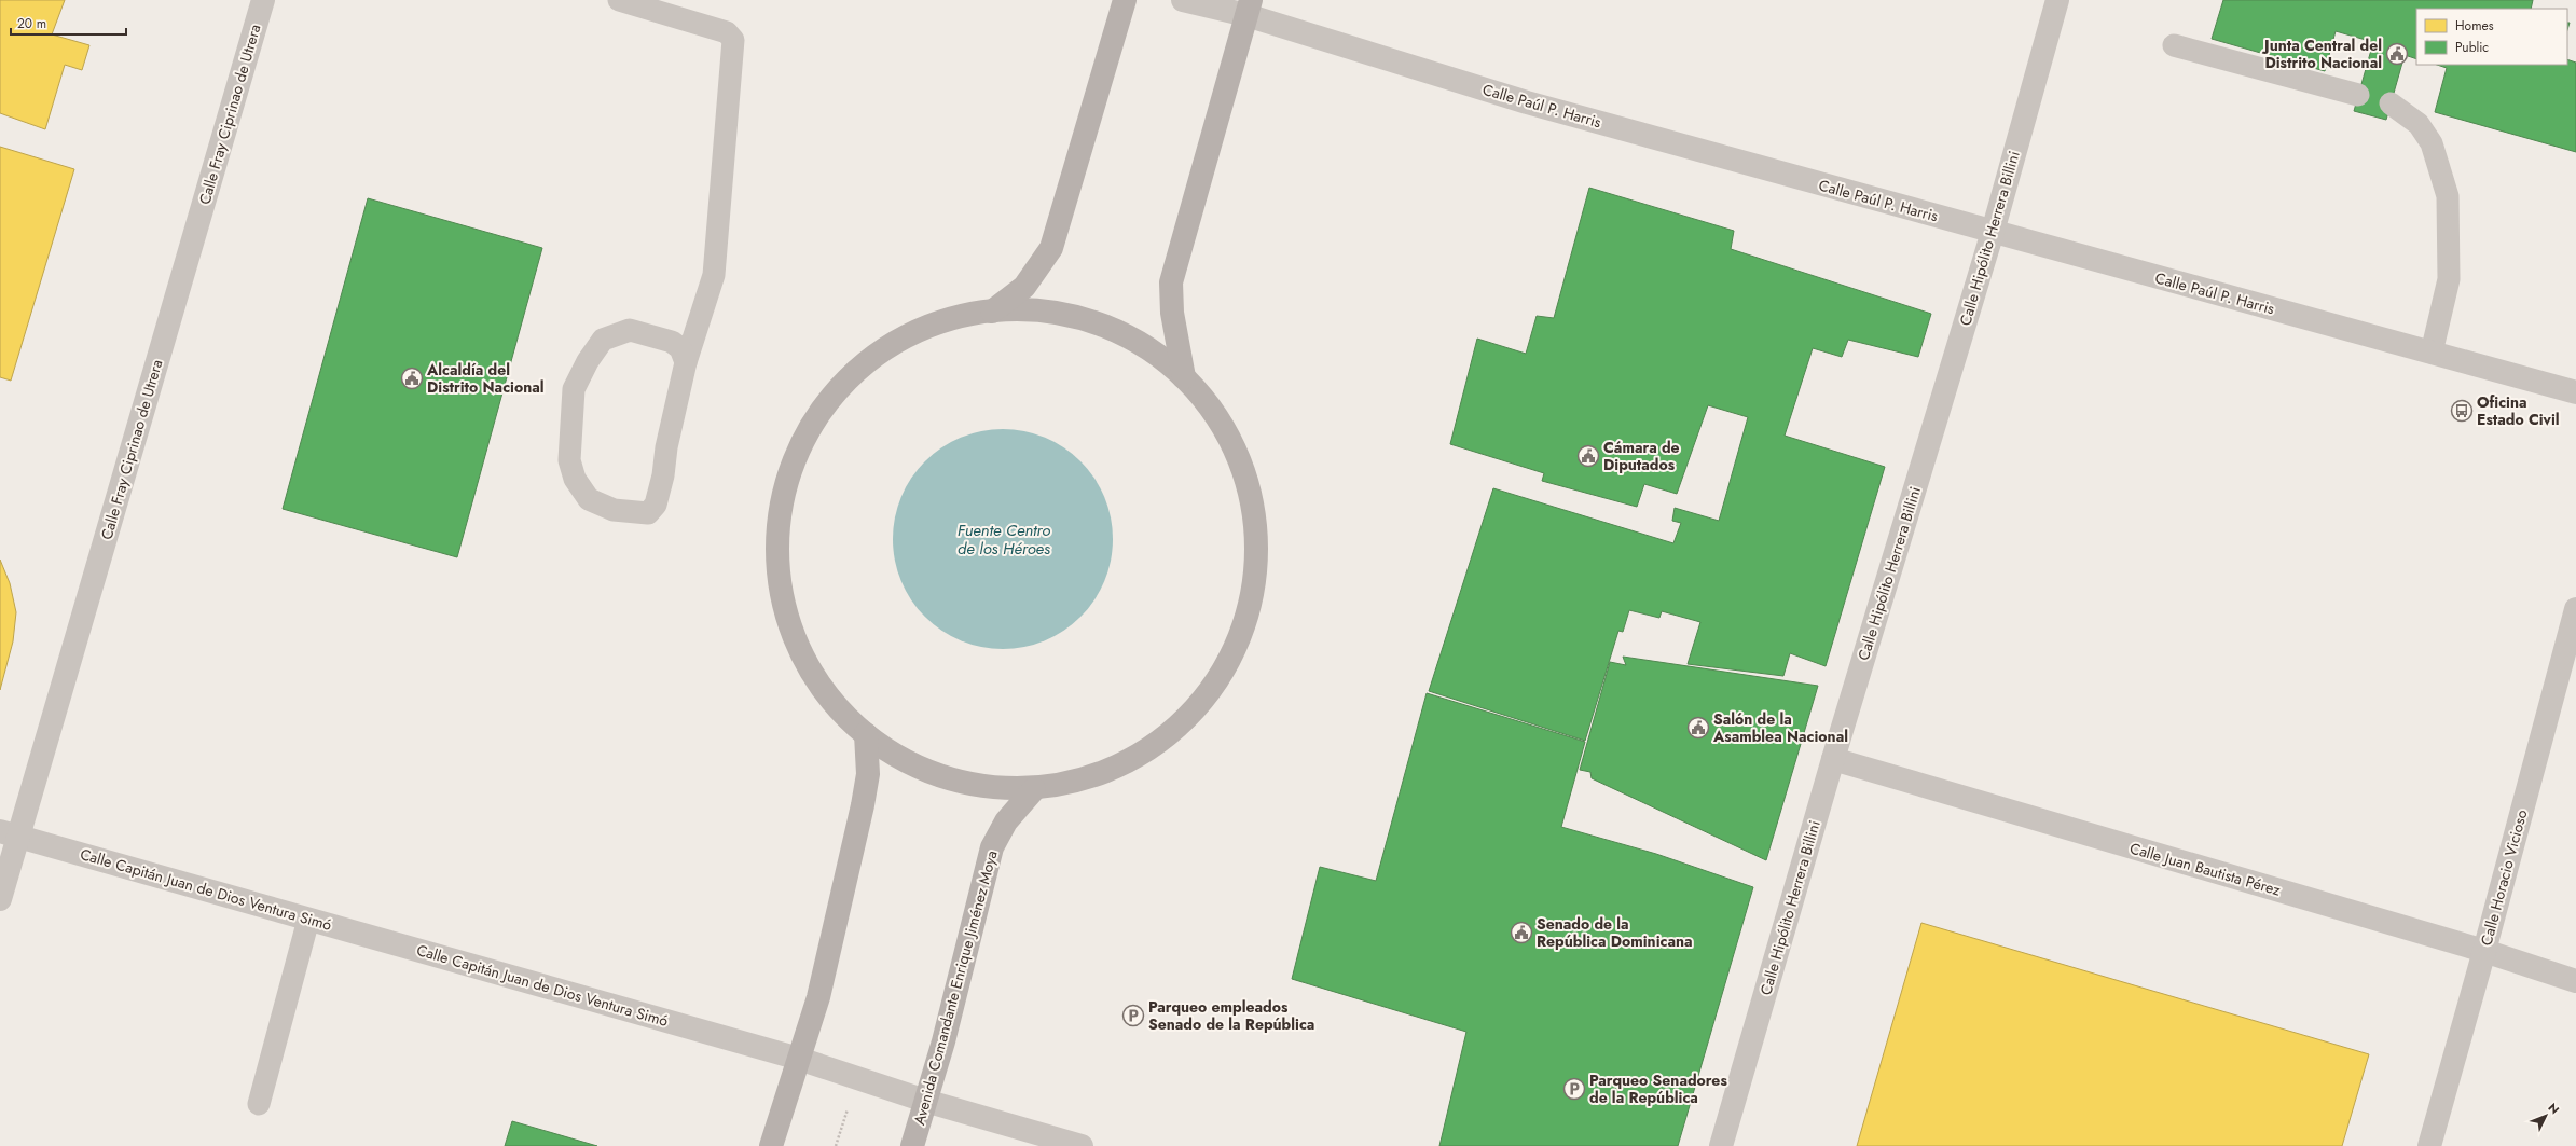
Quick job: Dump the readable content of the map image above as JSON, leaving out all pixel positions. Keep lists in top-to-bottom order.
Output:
{
  "streets": {
    "main road": ["Avenida Comandante Enrique Jiménez Moya"],
    "street": [
      "Calle Paúl P. Harris",
      "Calle Fray Ciprinao de Utrera",
      "Calle Hipólito Herrera Billini",
      "Calle Juan Bautista Pérez",
      "Calle Horacio Vicioso",
      "Calle Capitán Juan de Dios Ventura Simó"
    ]
  },
  "crossings": [
    ["Calle Paúl P. Harris", "Calle Hipólito Herrera Billini"],
    ["Calle Fray Ciprinao de Utrera", "Calle Capitán Juan de Dios Ventura Simó"],
    ["Calle Hipólito Herrera Billini", "Calle Juan Bautista Pérez"],
    ["Calle Juan Bautista Pérez", "Calle Horacio Vicioso"],
    ["Calle Capitán Juan de Dios Ventura Simó", "Avenida Comandante Enrique Jiménez Moya"]
  ],
  "water": ["Fuente Centro de los Héroes"],
  "places": {
    "public building": [
      "Junta Central del Distrito Nacional",
      "Alcaldía del Distrito Nacional",
      "Cámara de Diputados",
      "Salón de la Asamblea Nacional",
      "Senado de la República Dominicana"
    ],
    "bus stop": ["Oficina Estado Civil"],
    "parking": ["Parqueo empleados Senado de la República", "Parqueo Senadores de la República"]
  },
  "legend": ["Homes", "Public"],
  "scale_bar": "20 m",
  "north": "top right"
}
